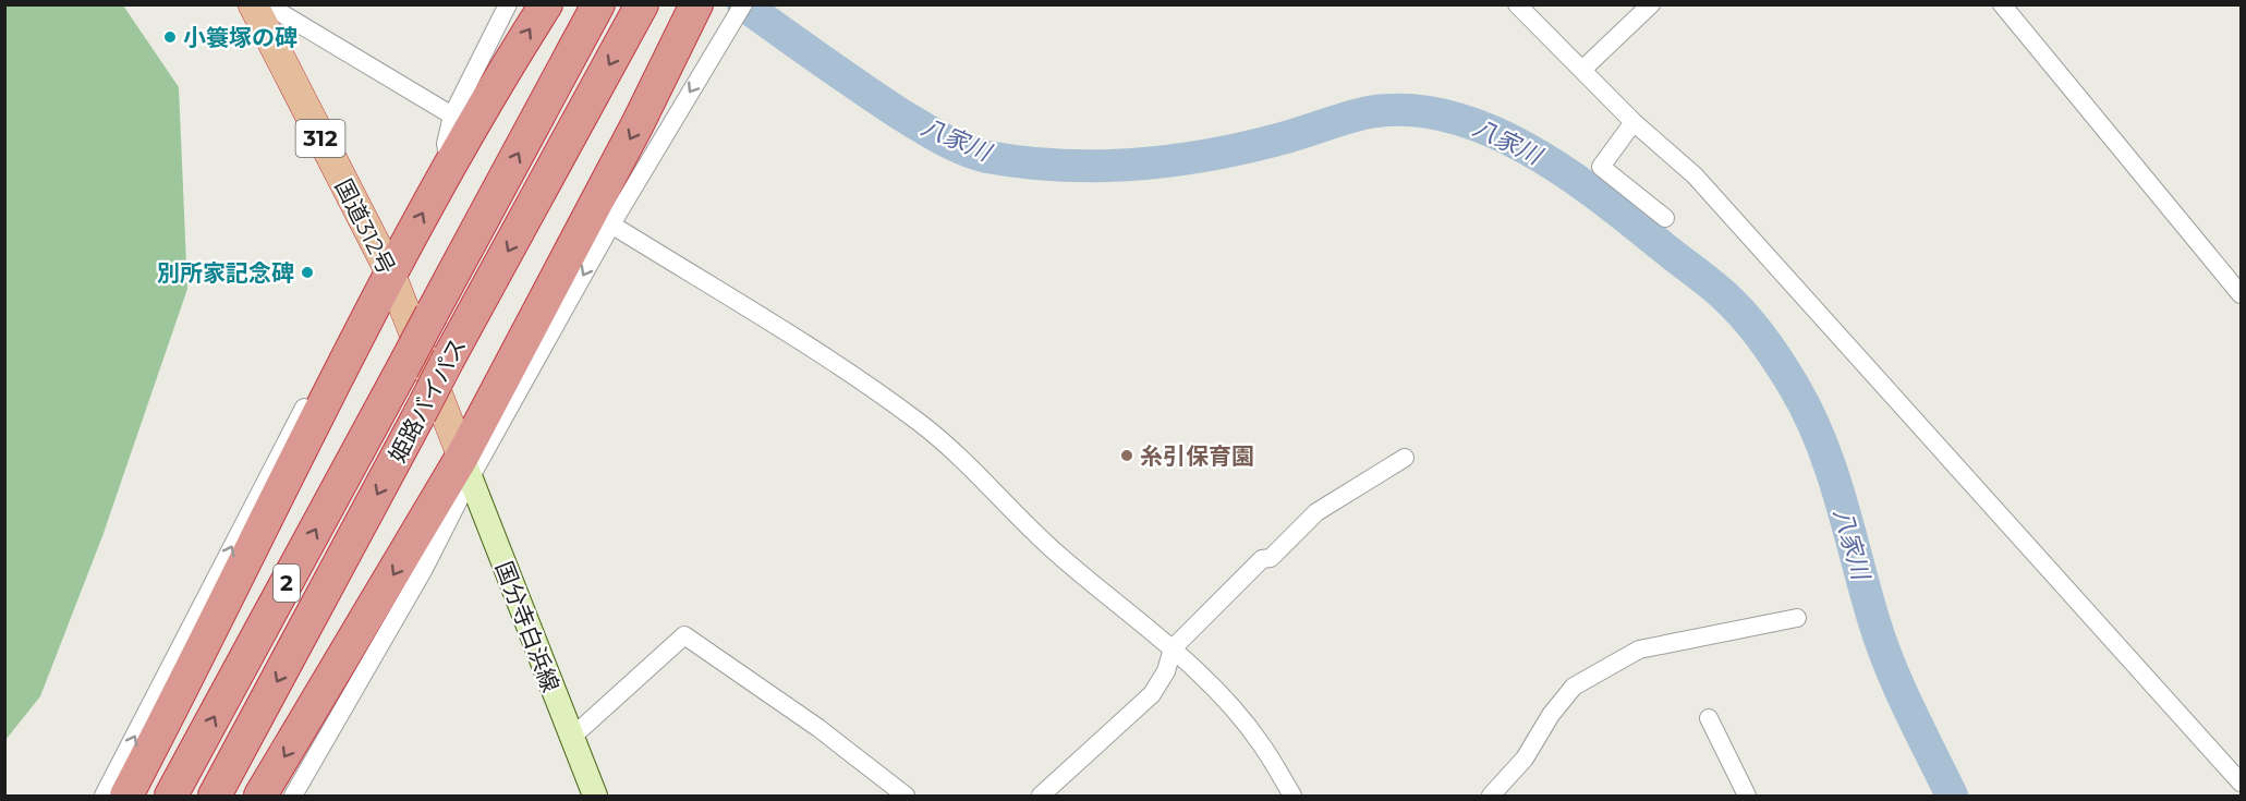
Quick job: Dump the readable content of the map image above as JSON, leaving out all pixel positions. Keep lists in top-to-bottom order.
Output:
{
  "streets": {
    "highway": [
      "312",
      "国道312号",
      "姫路バイパス",
      "2"
    ],
    "main road": ["国分寺白浜線"]
  },
  "crossings": [
    ["国道312号", "国分寺白浜線"]
  ],
  "water": ["八家川"],
  "places": ["小簑塚の碑", "別所家記念碑", "糸引保育園"]
}
